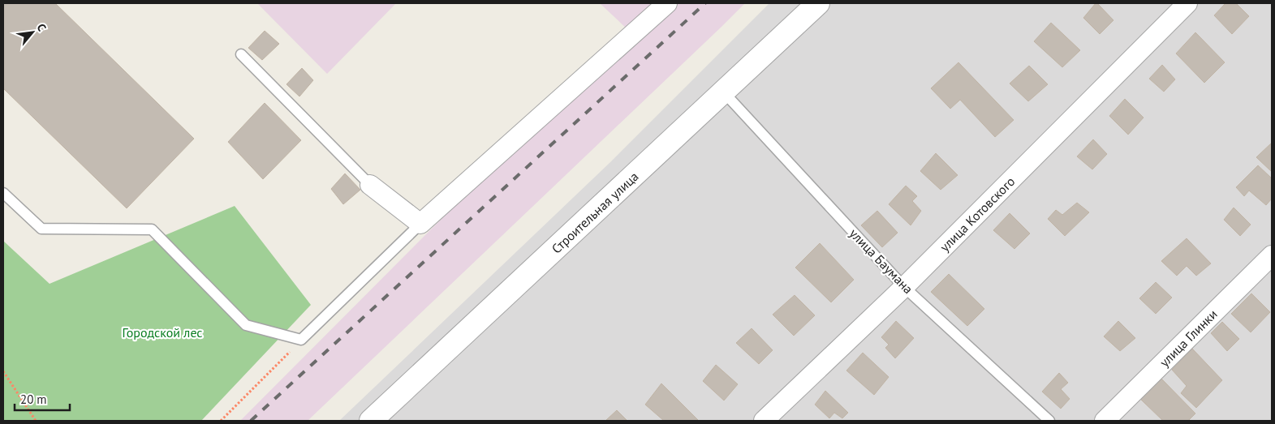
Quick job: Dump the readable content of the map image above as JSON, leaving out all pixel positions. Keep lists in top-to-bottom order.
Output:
{
  "streets": {
    "street": ["Строительная улица", "улица Котовского", "улица Глинки"],
    "lane": ["улица Баумана"]
  },
  "crossings": [
    ["Строительная улица", "улица Баумана"],
    ["улица Котовского", "улица Баумана"]
  ],
  "parks": ["Городской лес"],
  "scale_bar": "20 m",
  "north": "top right"
}
